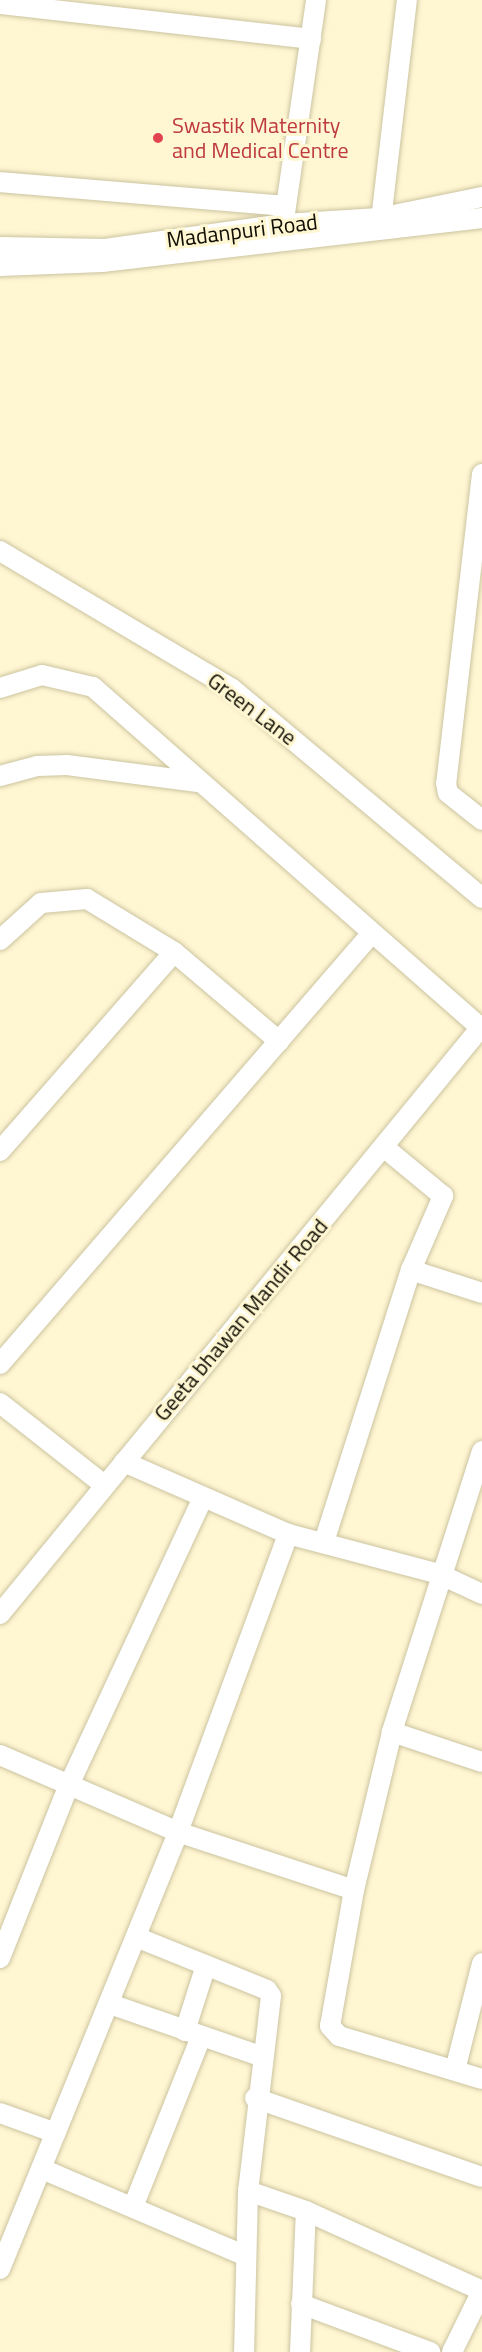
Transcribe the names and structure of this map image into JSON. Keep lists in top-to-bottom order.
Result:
{
  "streets": {
    "street": ["Madanpuri Road", "Green Lane", "Geeta bhawan Mandir Road"]
  },
  "places": ["Swastik Maternity and Medical Centre"]
}
